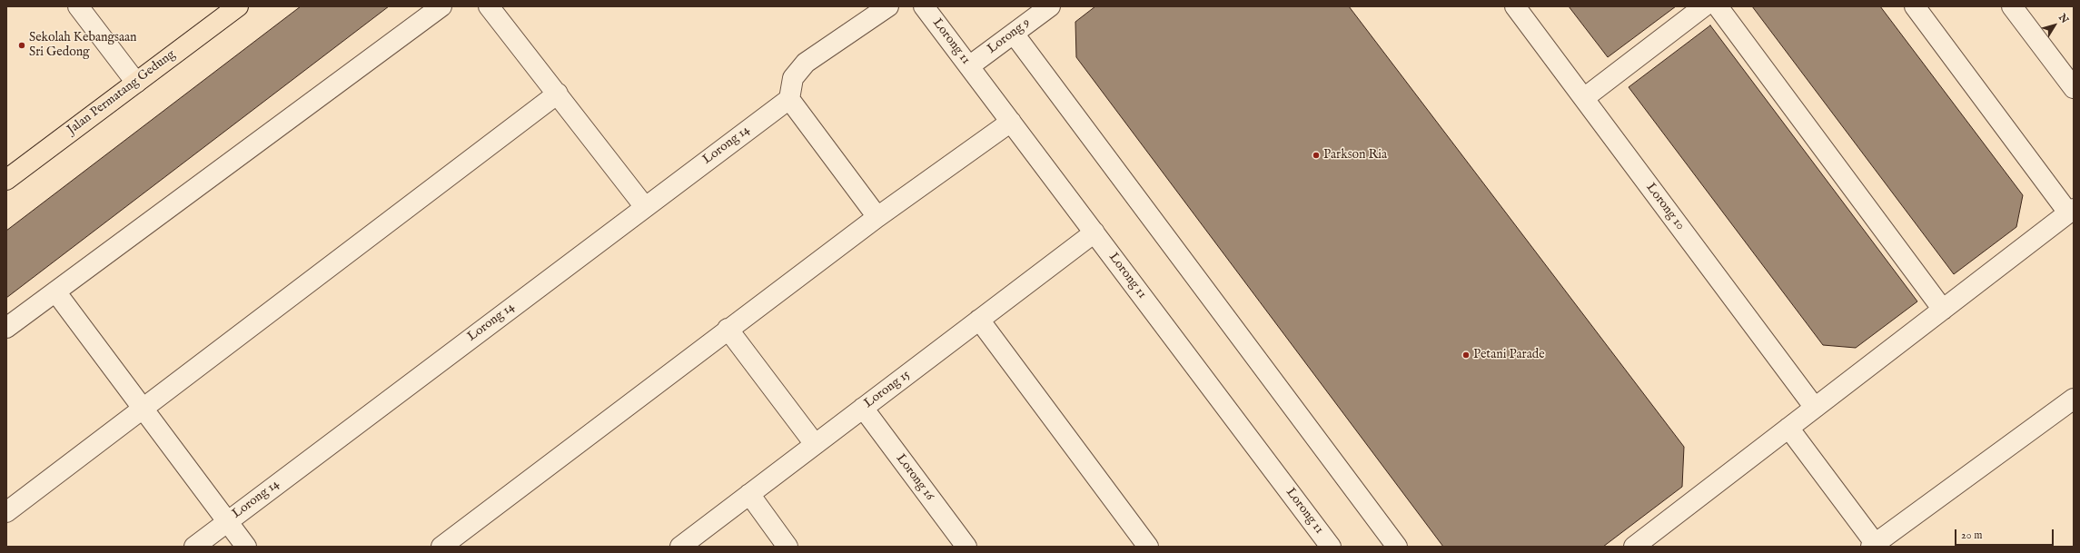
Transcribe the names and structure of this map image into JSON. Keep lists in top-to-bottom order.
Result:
{
  "streets": {
    "main road": ["Jalan Permatang Gedung"],
    "street": [
      "Lorong 9",
      "Lorong 11",
      "Lorong 14",
      "Lorong 10",
      "Lorong 15",
      "Lorong 16"
    ]
  },
  "crossings": [
    ["Lorong 9", "Lorong 11"],
    ["Lorong 11", "Lorong 15"],
    ["Lorong 15", "Lorong 16"]
  ],
  "places": ["Sekolah Kebangsaan Sri Gedong", "Parkson Ria", "Petani Parade"],
  "scale_bar": "20 m",
  "north": "top right"
}
